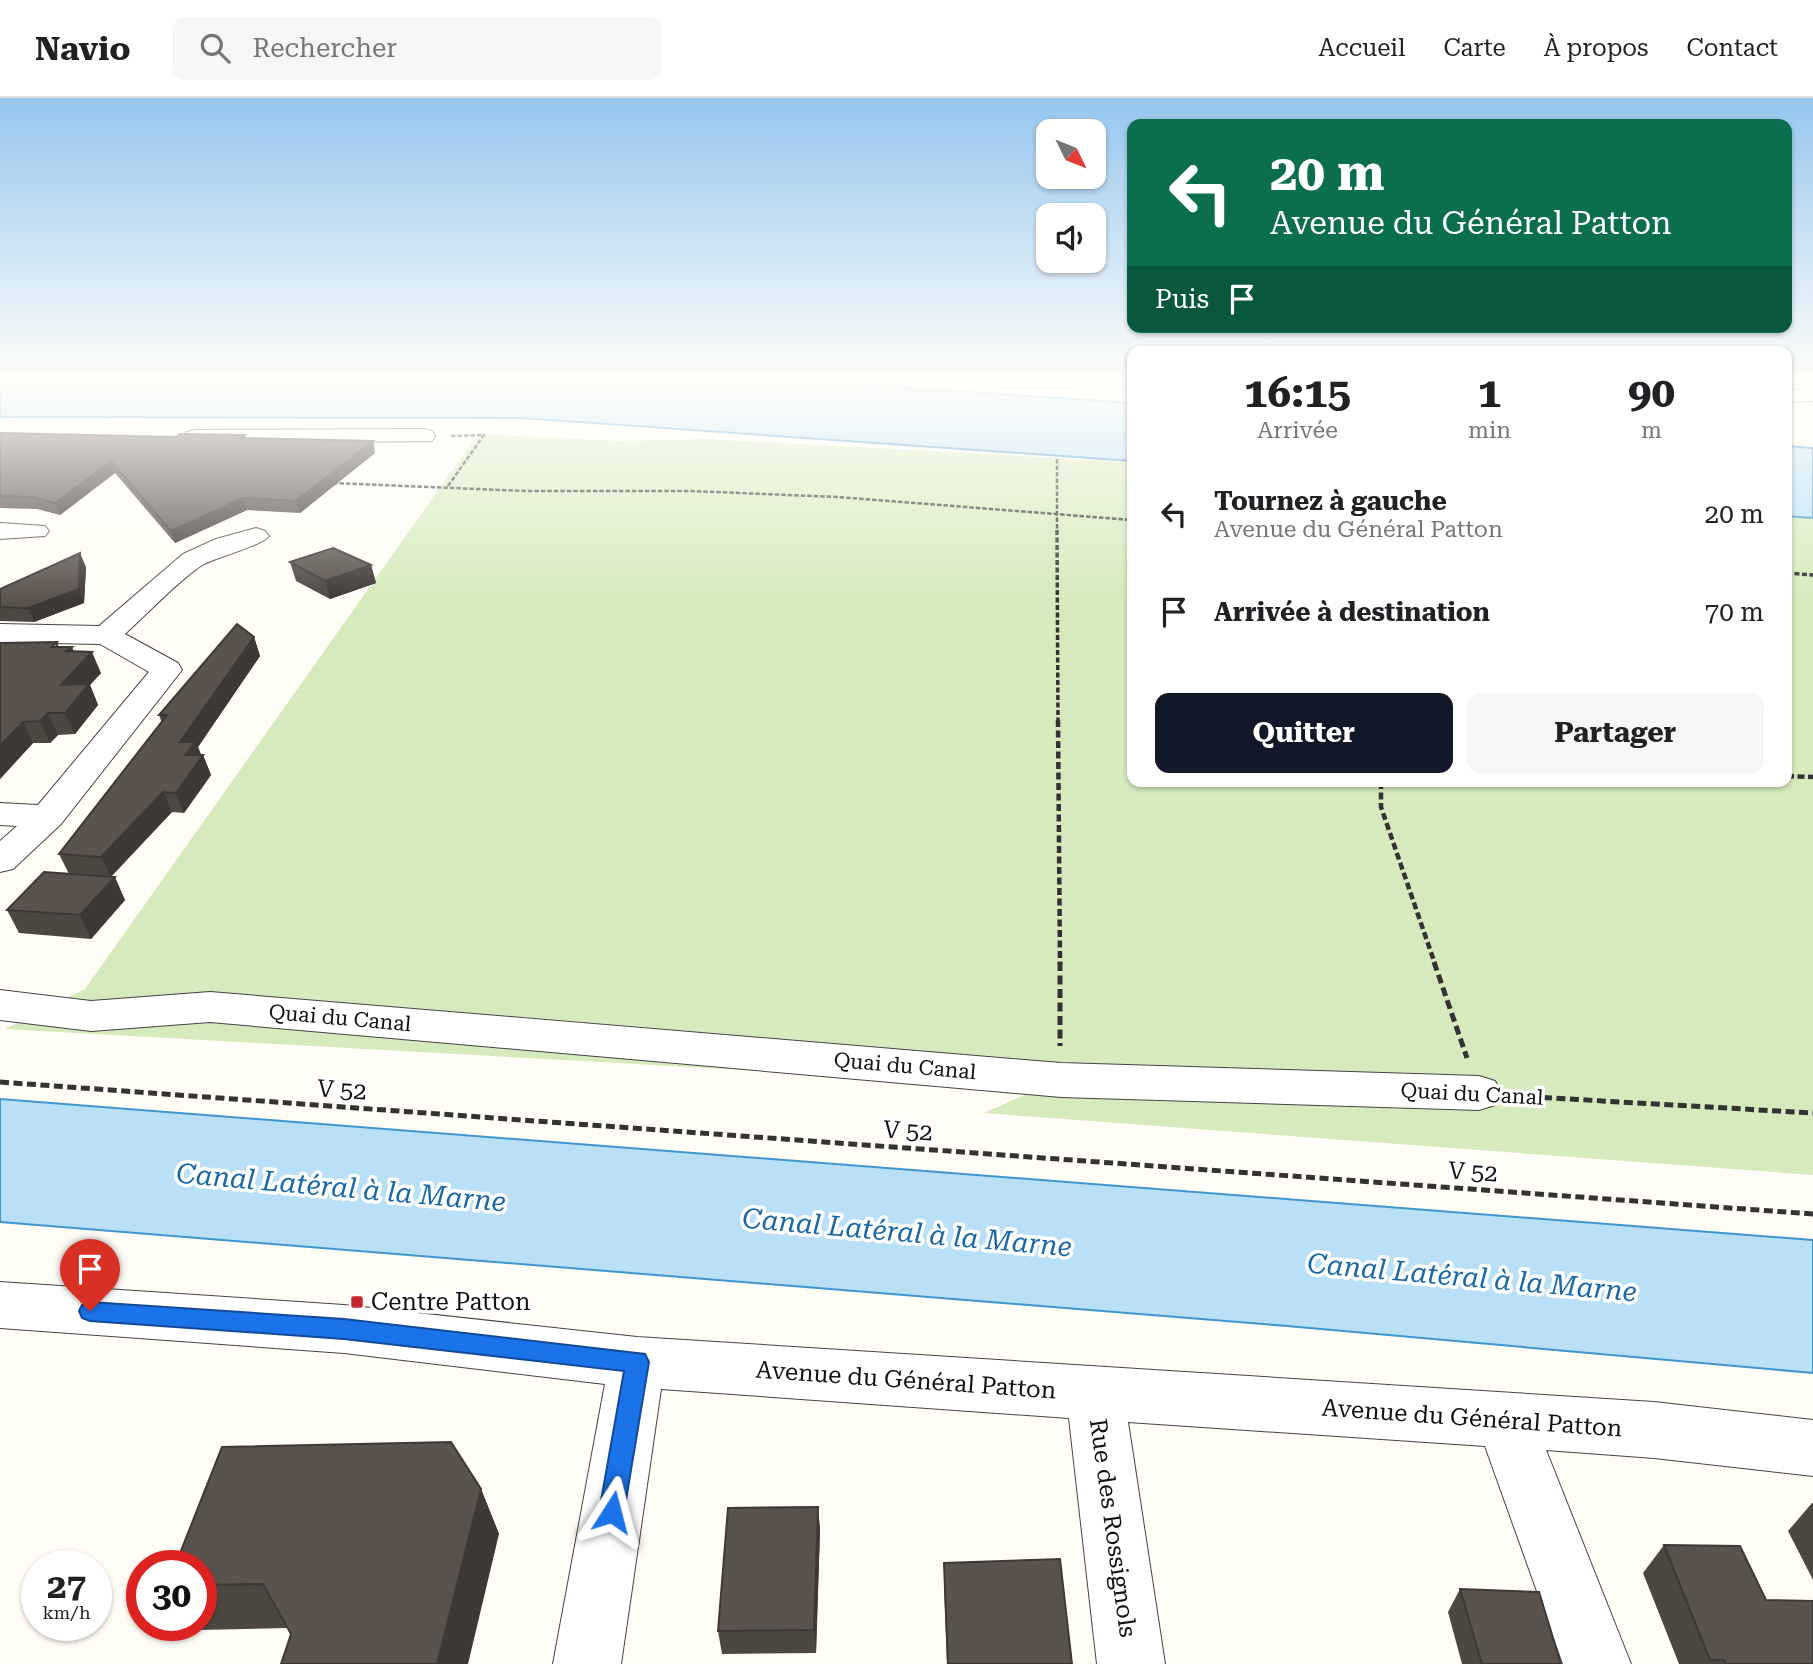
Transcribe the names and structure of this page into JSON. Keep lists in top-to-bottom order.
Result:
{
  "streets": {
    "street": ["Quai du Canal", "Avenue du Général Patton", "Rue des Rossignols"],
    "path": ["V 52"]
  },
  "crossings": [
    ["Avenue du Général Patton", "Rue des Rossignols"]
  ],
  "water": ["Canal Latéral à la Marne"],
  "places": {
    "transit": ["Centre Patton"]
  },
  "north": "bottom right",
  "page": {
    "header": "Navio",
    "search": "Rechercher",
    "nav": [
      "Accueil",
      "Carte",
      "À propos",
      "Contact"
    ],
    "turn": ["20 m", "Avenue du Général Patton"],
    "then": "Puis",
    "eta": [
      "16:15",
      "Arrivée",
      "1",
      "min",
      "90",
      "m"
    ],
    "list": [
      {
        "name": "Tournez à gauche",
        "note": "Avenue du Général Patton",
        "value": "20 m"
      },
      {
        "name": "Arrivée à destination",
        "value": "70 m"
      }
    ],
    "buttons": ["Quitter", "Partager"],
    "speed": "27 km/h",
    "limit": "30"
  }
}
